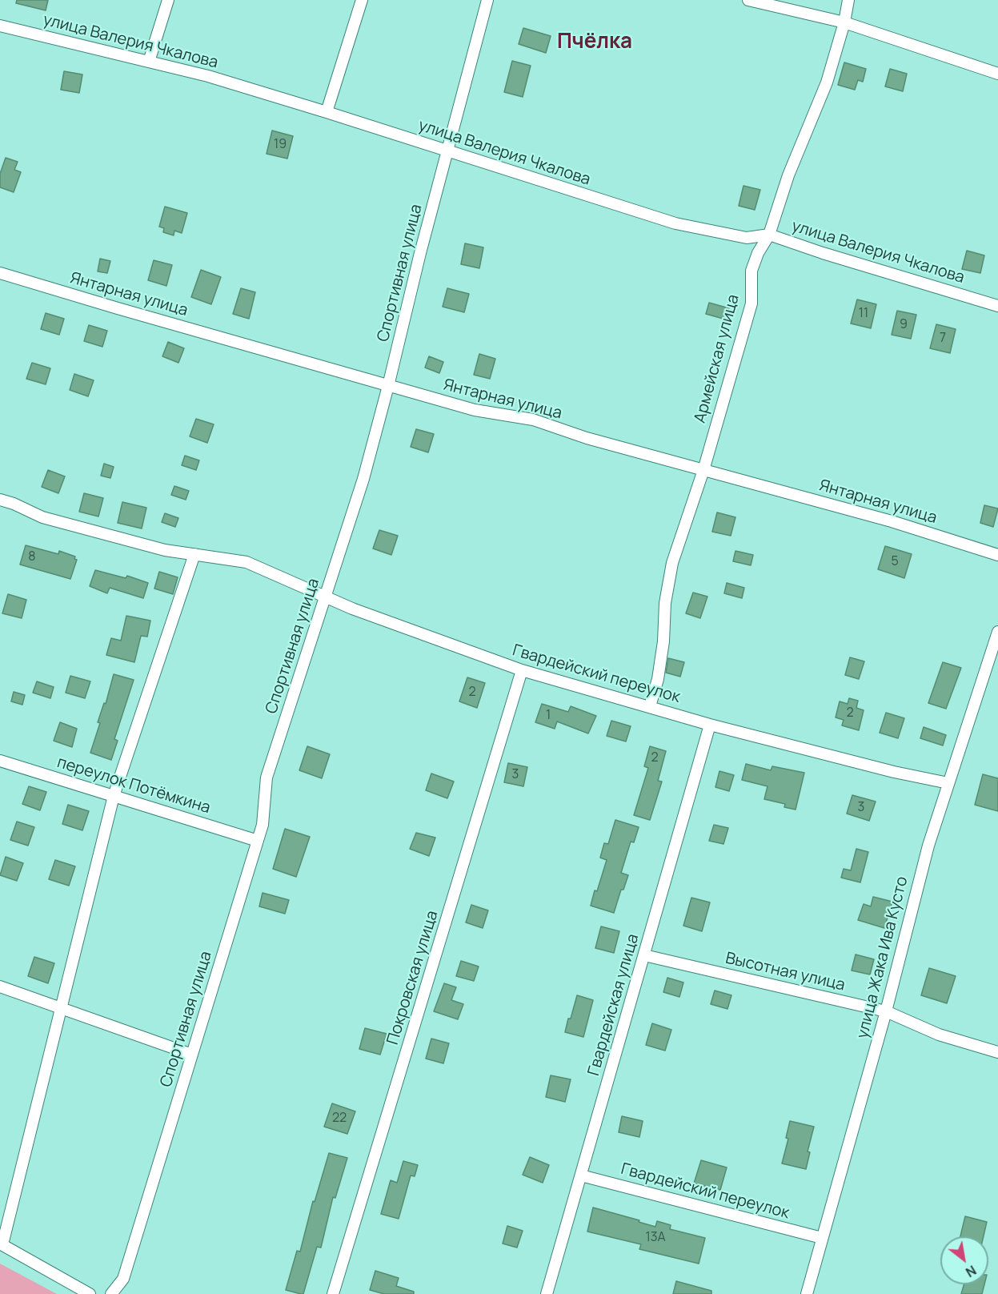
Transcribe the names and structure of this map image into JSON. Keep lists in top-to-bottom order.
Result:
{
  "streets": {
    "street": [
      "улица Валерия Чкалова",
      "Спортивная улица",
      "Янтарная улица",
      "Армейская улица",
      "Гвардейский переулок",
      "переулок Потёмкина",
      "улица Жака Ива Кусто",
      "Высотная улица",
      "Покровская улица",
      "Гвардейская улица"
    ]
  },
  "crossings": [
    ["улица Валерия Чкалова", "Спортивная улица"],
    ["улица Валерия Чкалова", "Армейская улица"],
    ["Спортивная улица", "Янтарная улица"],
    ["Спортивная улица", "Гвардейский переулок"],
    ["Спортивная улица", "переулок Потёмкина"],
    ["Янтарная улица", "Армейская улица"],
    ["Армейская улица", "Гвардейский переулок"],
    ["Гвардейский переулок", "улица Жака Ива Кусто"],
    ["Гвардейский переулок", "Покровская улица"],
    ["Гвардейский переулок", "Гвардейская улица"],
    ["улица Жака Ива Кусто", "Высотная улица"],
    ["Высотная улица", "Гвардейская улица"]
  ],
  "districts": ["Пчёлка"],
  "house_numbers": [
    "19",
    "11",
    "9",
    "7",
    "8",
    "5",
    "2",
    "2",
    "1",
    "2",
    "3",
    "3",
    "22",
    "13А"
  ],
  "north": "bottom right"
}
